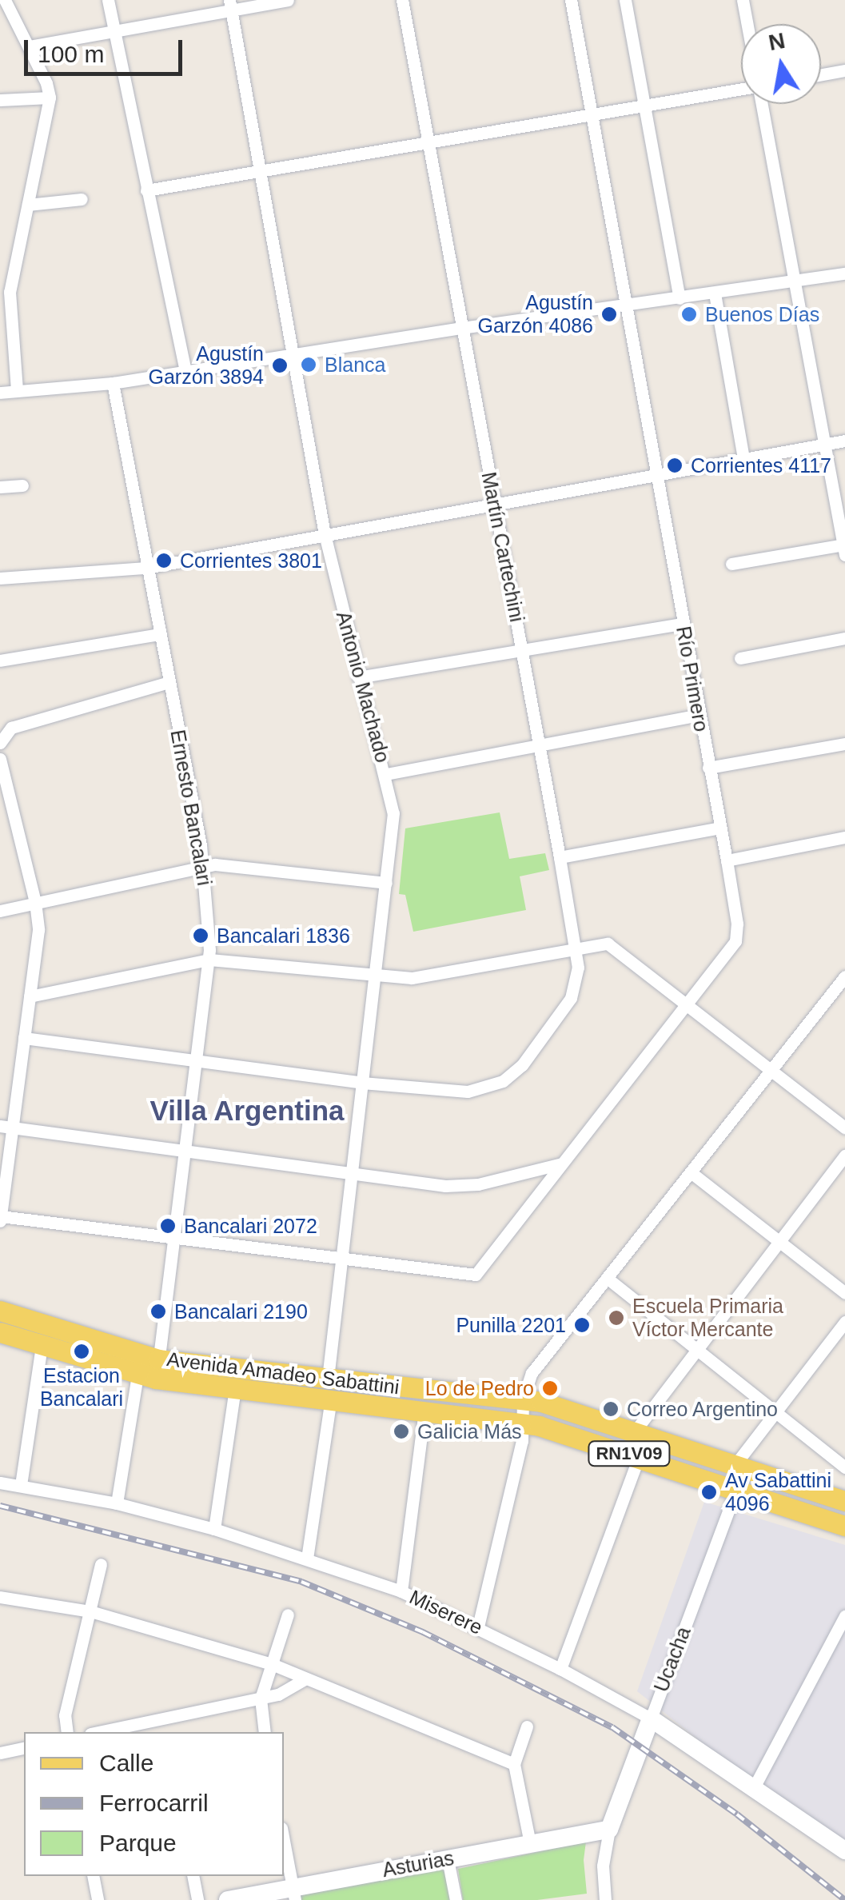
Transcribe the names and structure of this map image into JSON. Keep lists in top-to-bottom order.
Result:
{
  "streets": {
    "main road": ["Avenida Amadeo Sabattini", "RN1V09"],
    "street": [
      "Martín Cartechini",
      "Río Primero",
      "Antonio Machado",
      "Ernesto Bancalari",
      "Miserere",
      "Ucacha",
      "Asturias"
    ]
  },
  "crossings": [
    ["Martín Cartechini", "Antonio Machado"],
    ["Río Primero", "Antonio Machado"],
    ["Antonio Machado", "Avenida Amadeo Sabattini"],
    ["Antonio Machado", "Miserere"],
    ["Ernesto Bancalari", "Avenida Amadeo Sabattini"],
    ["Ernesto Bancalari", "Miserere"],
    ["Avenida Amadeo Sabattini", "Ucacha"],
    ["Miserere", "Ucacha"],
    ["Ucacha", "Asturias"]
  ],
  "districts": ["Villa Argentina"],
  "places": [
    "Agustín Garzón 4086",
    "Buenos Días",
    "Blanca",
    "Agustín Garzón 3894",
    "Corrientes 4117",
    "Corrientes 3801",
    "Bancalari 1836",
    "Bancalari 2072",
    "Bancalari 2190",
    "Escuela Primaria Víctor Mercante",
    "Punilla 2201",
    "Estacion Bancalari",
    "Lo de Pedro",
    "Correo Argentino",
    "Galicia Más",
    "Av Sabattini 4096"
  ],
  "legend": ["Calle", "Ferrocarril", "Parque"],
  "scale_bar": "100 m",
  "north": "top"
}
